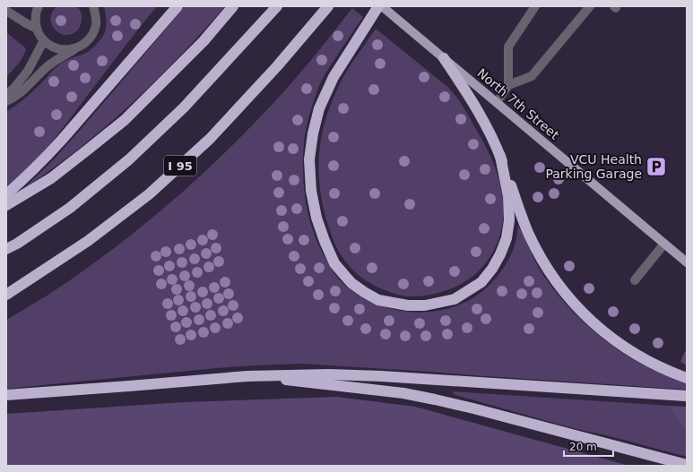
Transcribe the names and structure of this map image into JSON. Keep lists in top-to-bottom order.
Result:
{
  "streets": {
    "highway": ["I 95"],
    "main road": ["North 7th Street"]
  },
  "places": {
    "parking": ["VCU Health Parking Garage"]
  },
  "scale_bar": "20 m"
}
